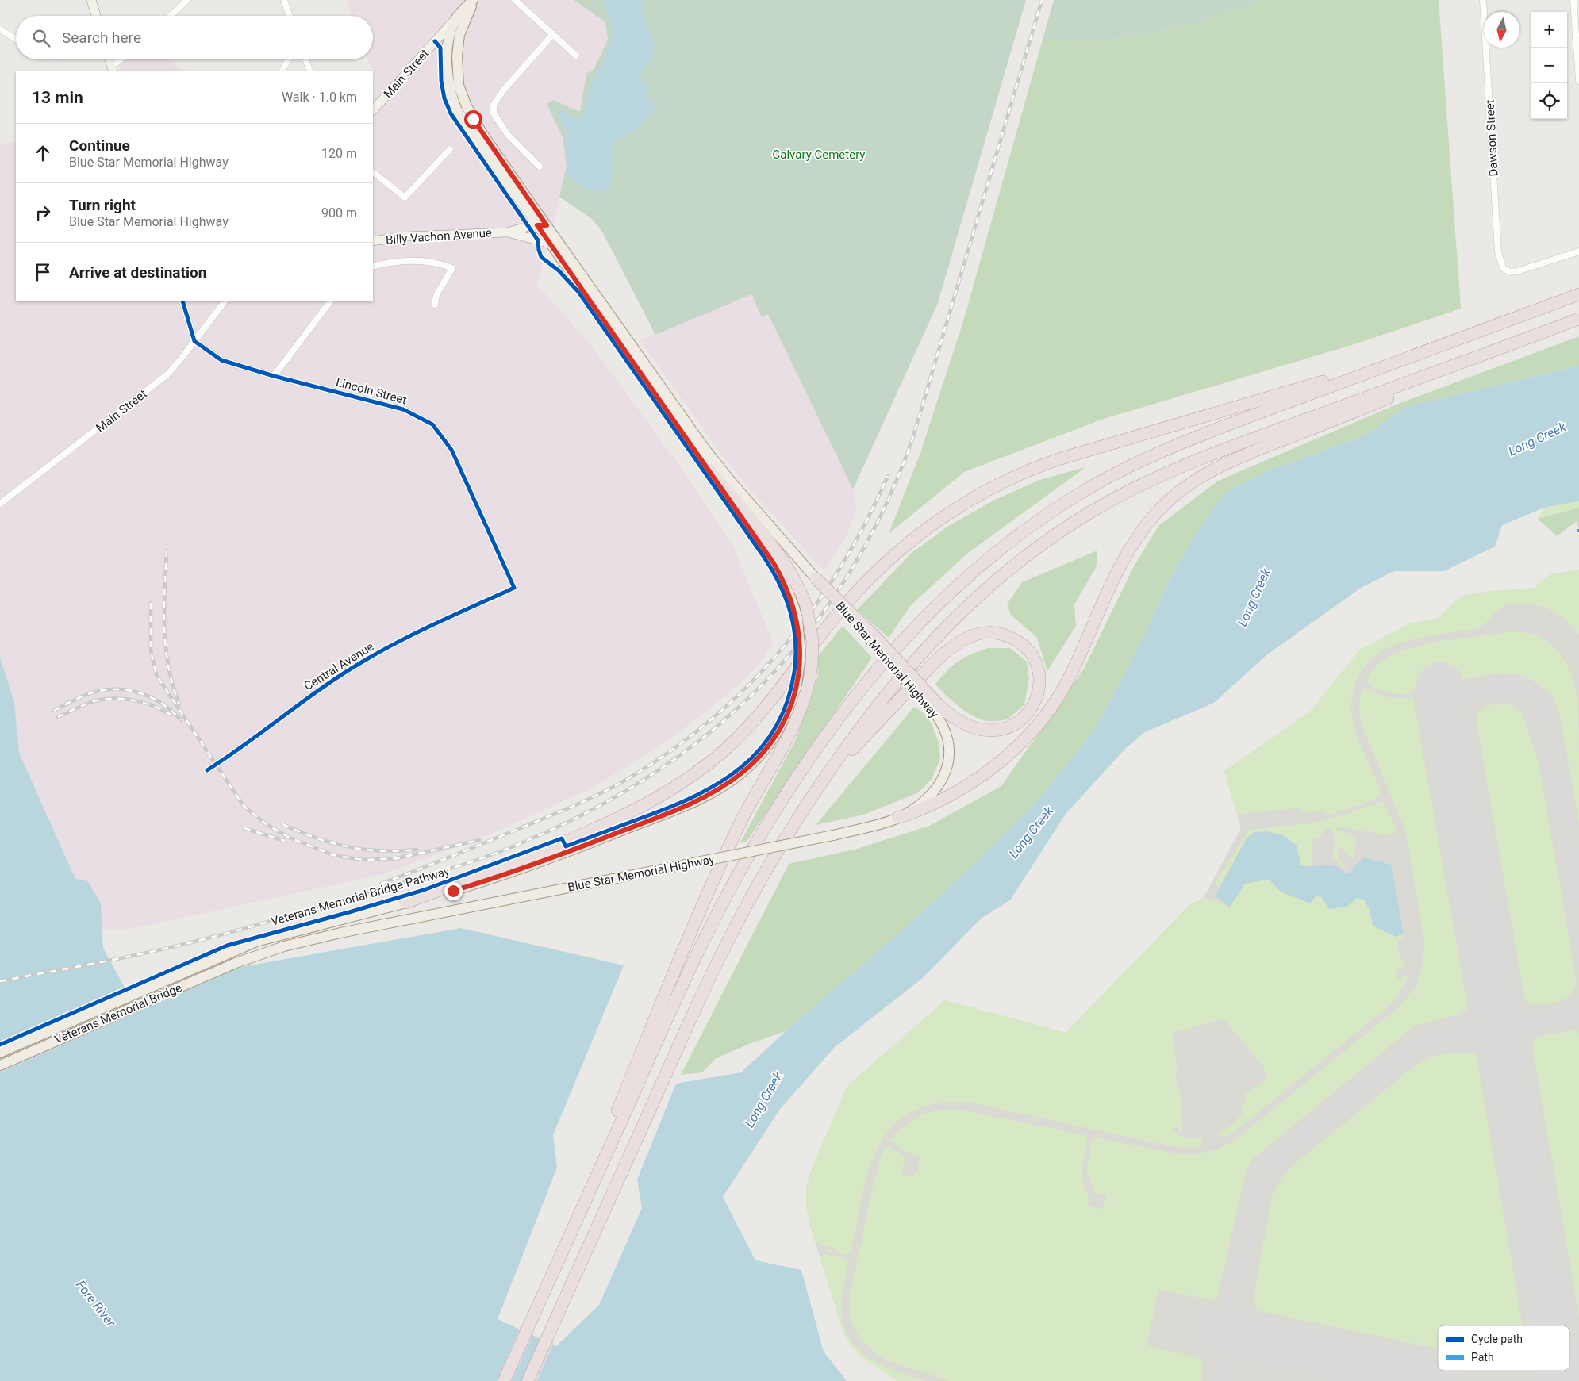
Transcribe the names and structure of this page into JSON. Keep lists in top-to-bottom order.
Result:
{
  "streets": {
    "main road": [
      "Main Street",
      "Billy Vachon Avenue",
      "Blue Star Memorial Highway",
      "Veterans Memorial Bridge"
    ],
    "street": ["Dawson Street", "Lincoln Street", "Central Avenue"],
    "cycle path": ["Veterans Memorial Bridge Pathway"]
  },
  "crossings": [
    ["Main Street", "Lincoln Street"],
    ["Lincoln Street", "Central Avenue"],
    ["Blue Star Memorial Highway", "Veterans Memorial Bridge"]
  ],
  "water": ["Long Creek", "Fore River"],
  "parks": ["Calvary Cemetery"],
  "legend": ["Cycle path", "Path"],
  "north": "bottom",
  "page": {
    "map_buttons": ["+", "−"],
    "search": "Search here",
    "heading": ["13 min", "Walk · 1.0 km"],
    "list": [
      ["Continue", "Blue Star Memorial Highway", "120 m"],
      ["Turn right", "Blue Star Memorial Highway", "900 m"],
      "Arrive at destination"
    ]
  }
}
